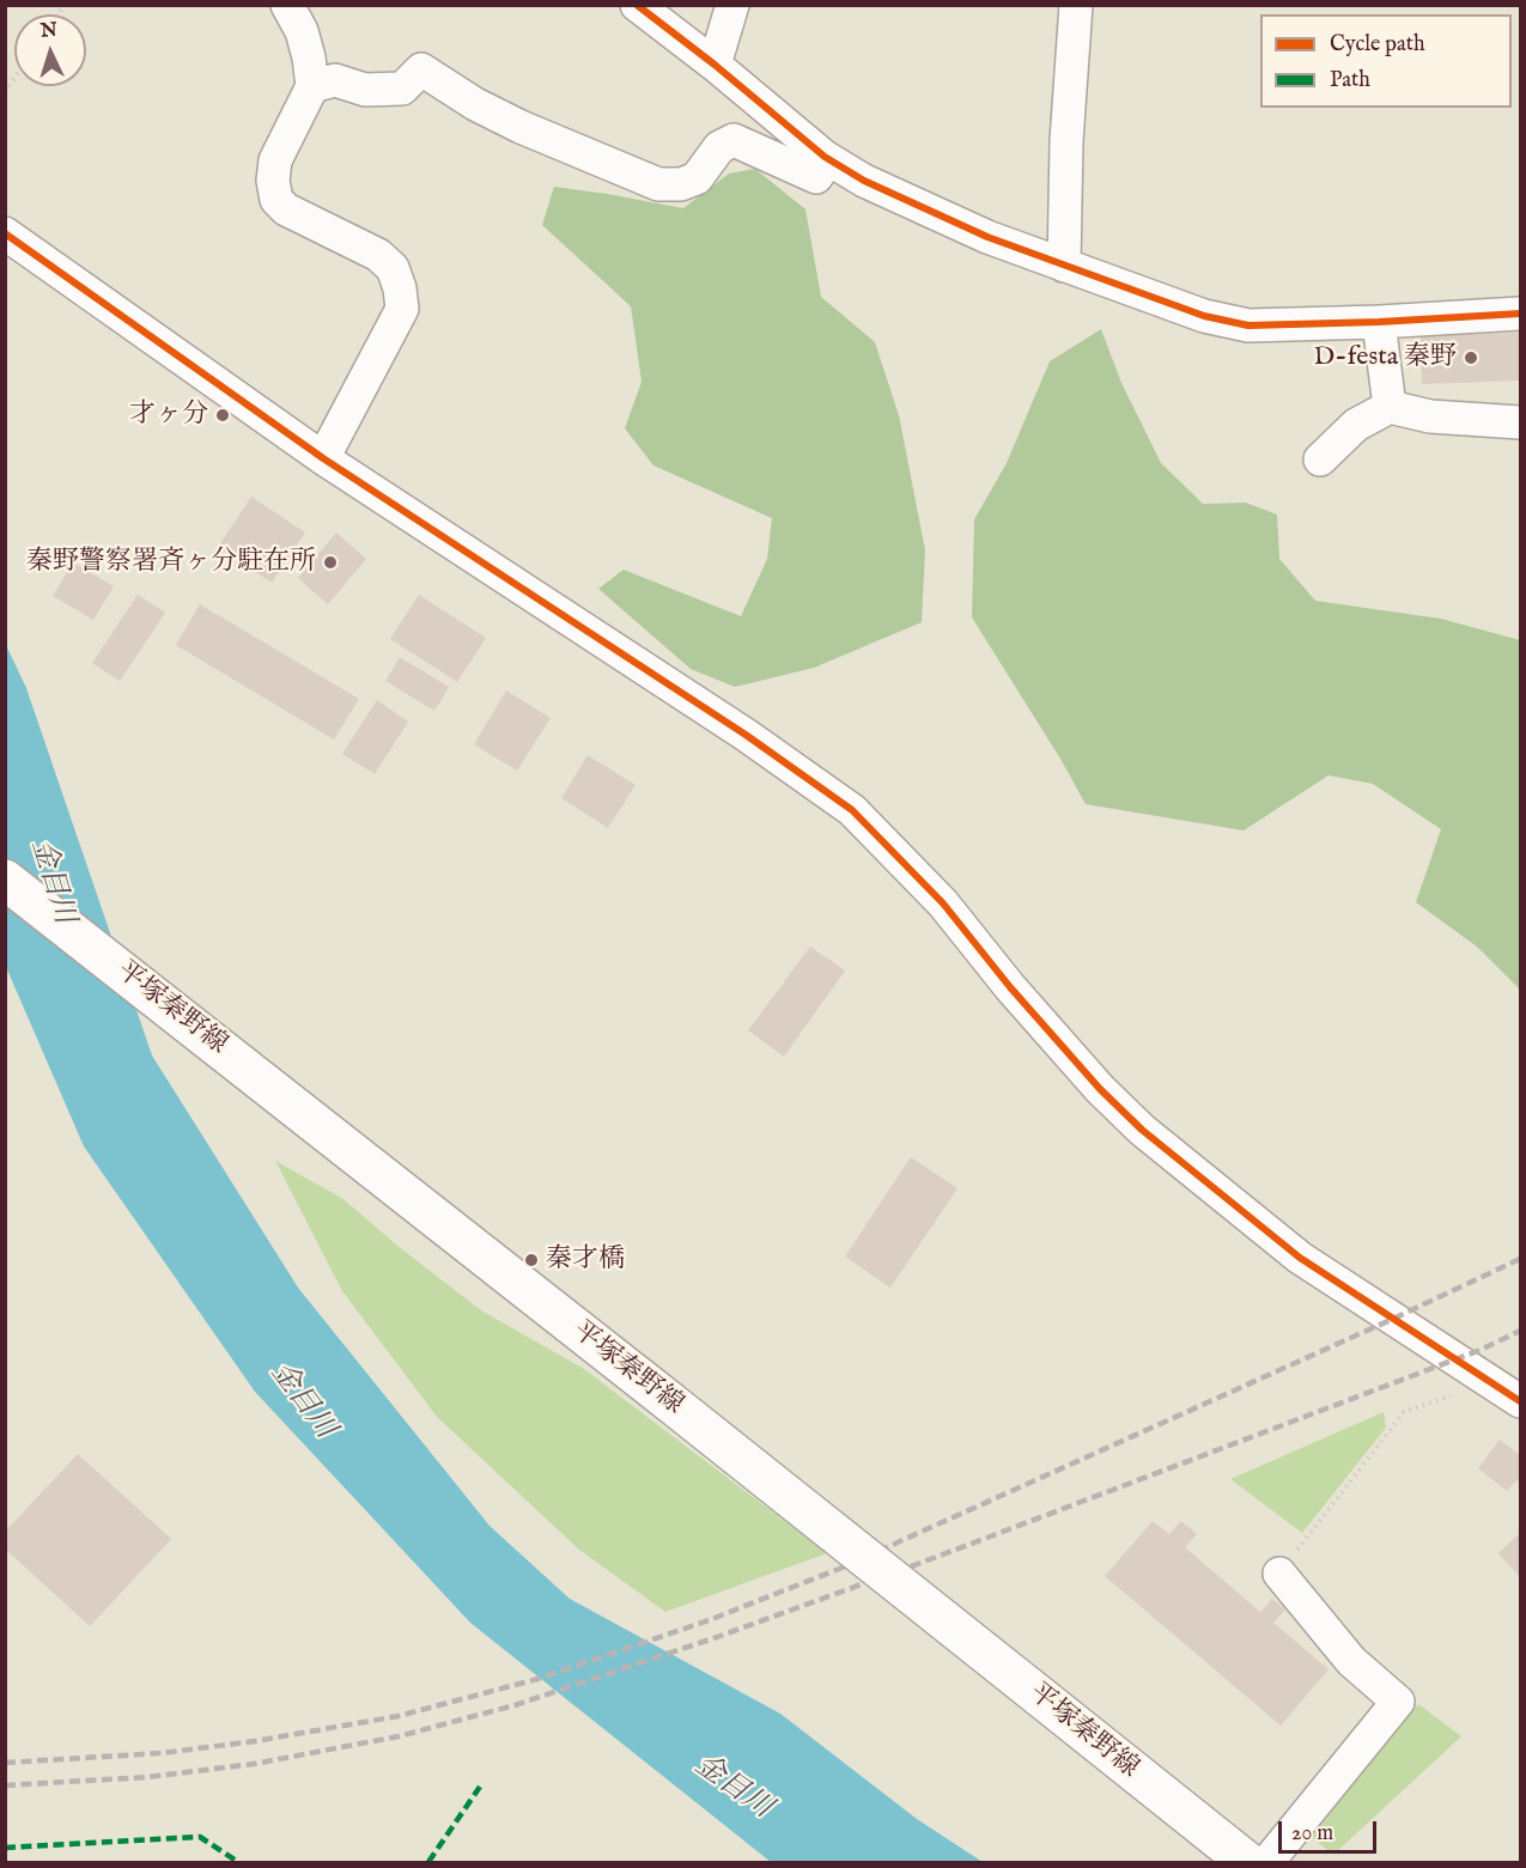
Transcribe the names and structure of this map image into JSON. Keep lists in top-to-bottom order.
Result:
{
  "streets": {
    "main road": ["平塚秦野線"]
  },
  "water": ["金目川"],
  "places": [
    "D-festa 秦野",
    "才ヶ分",
    "秦野警察署斉ヶ分駐在所",
    "秦才橋"
  ],
  "legend": ["Cycle path", "Path"],
  "scale_bar": "20 m",
  "north": "top"
}
